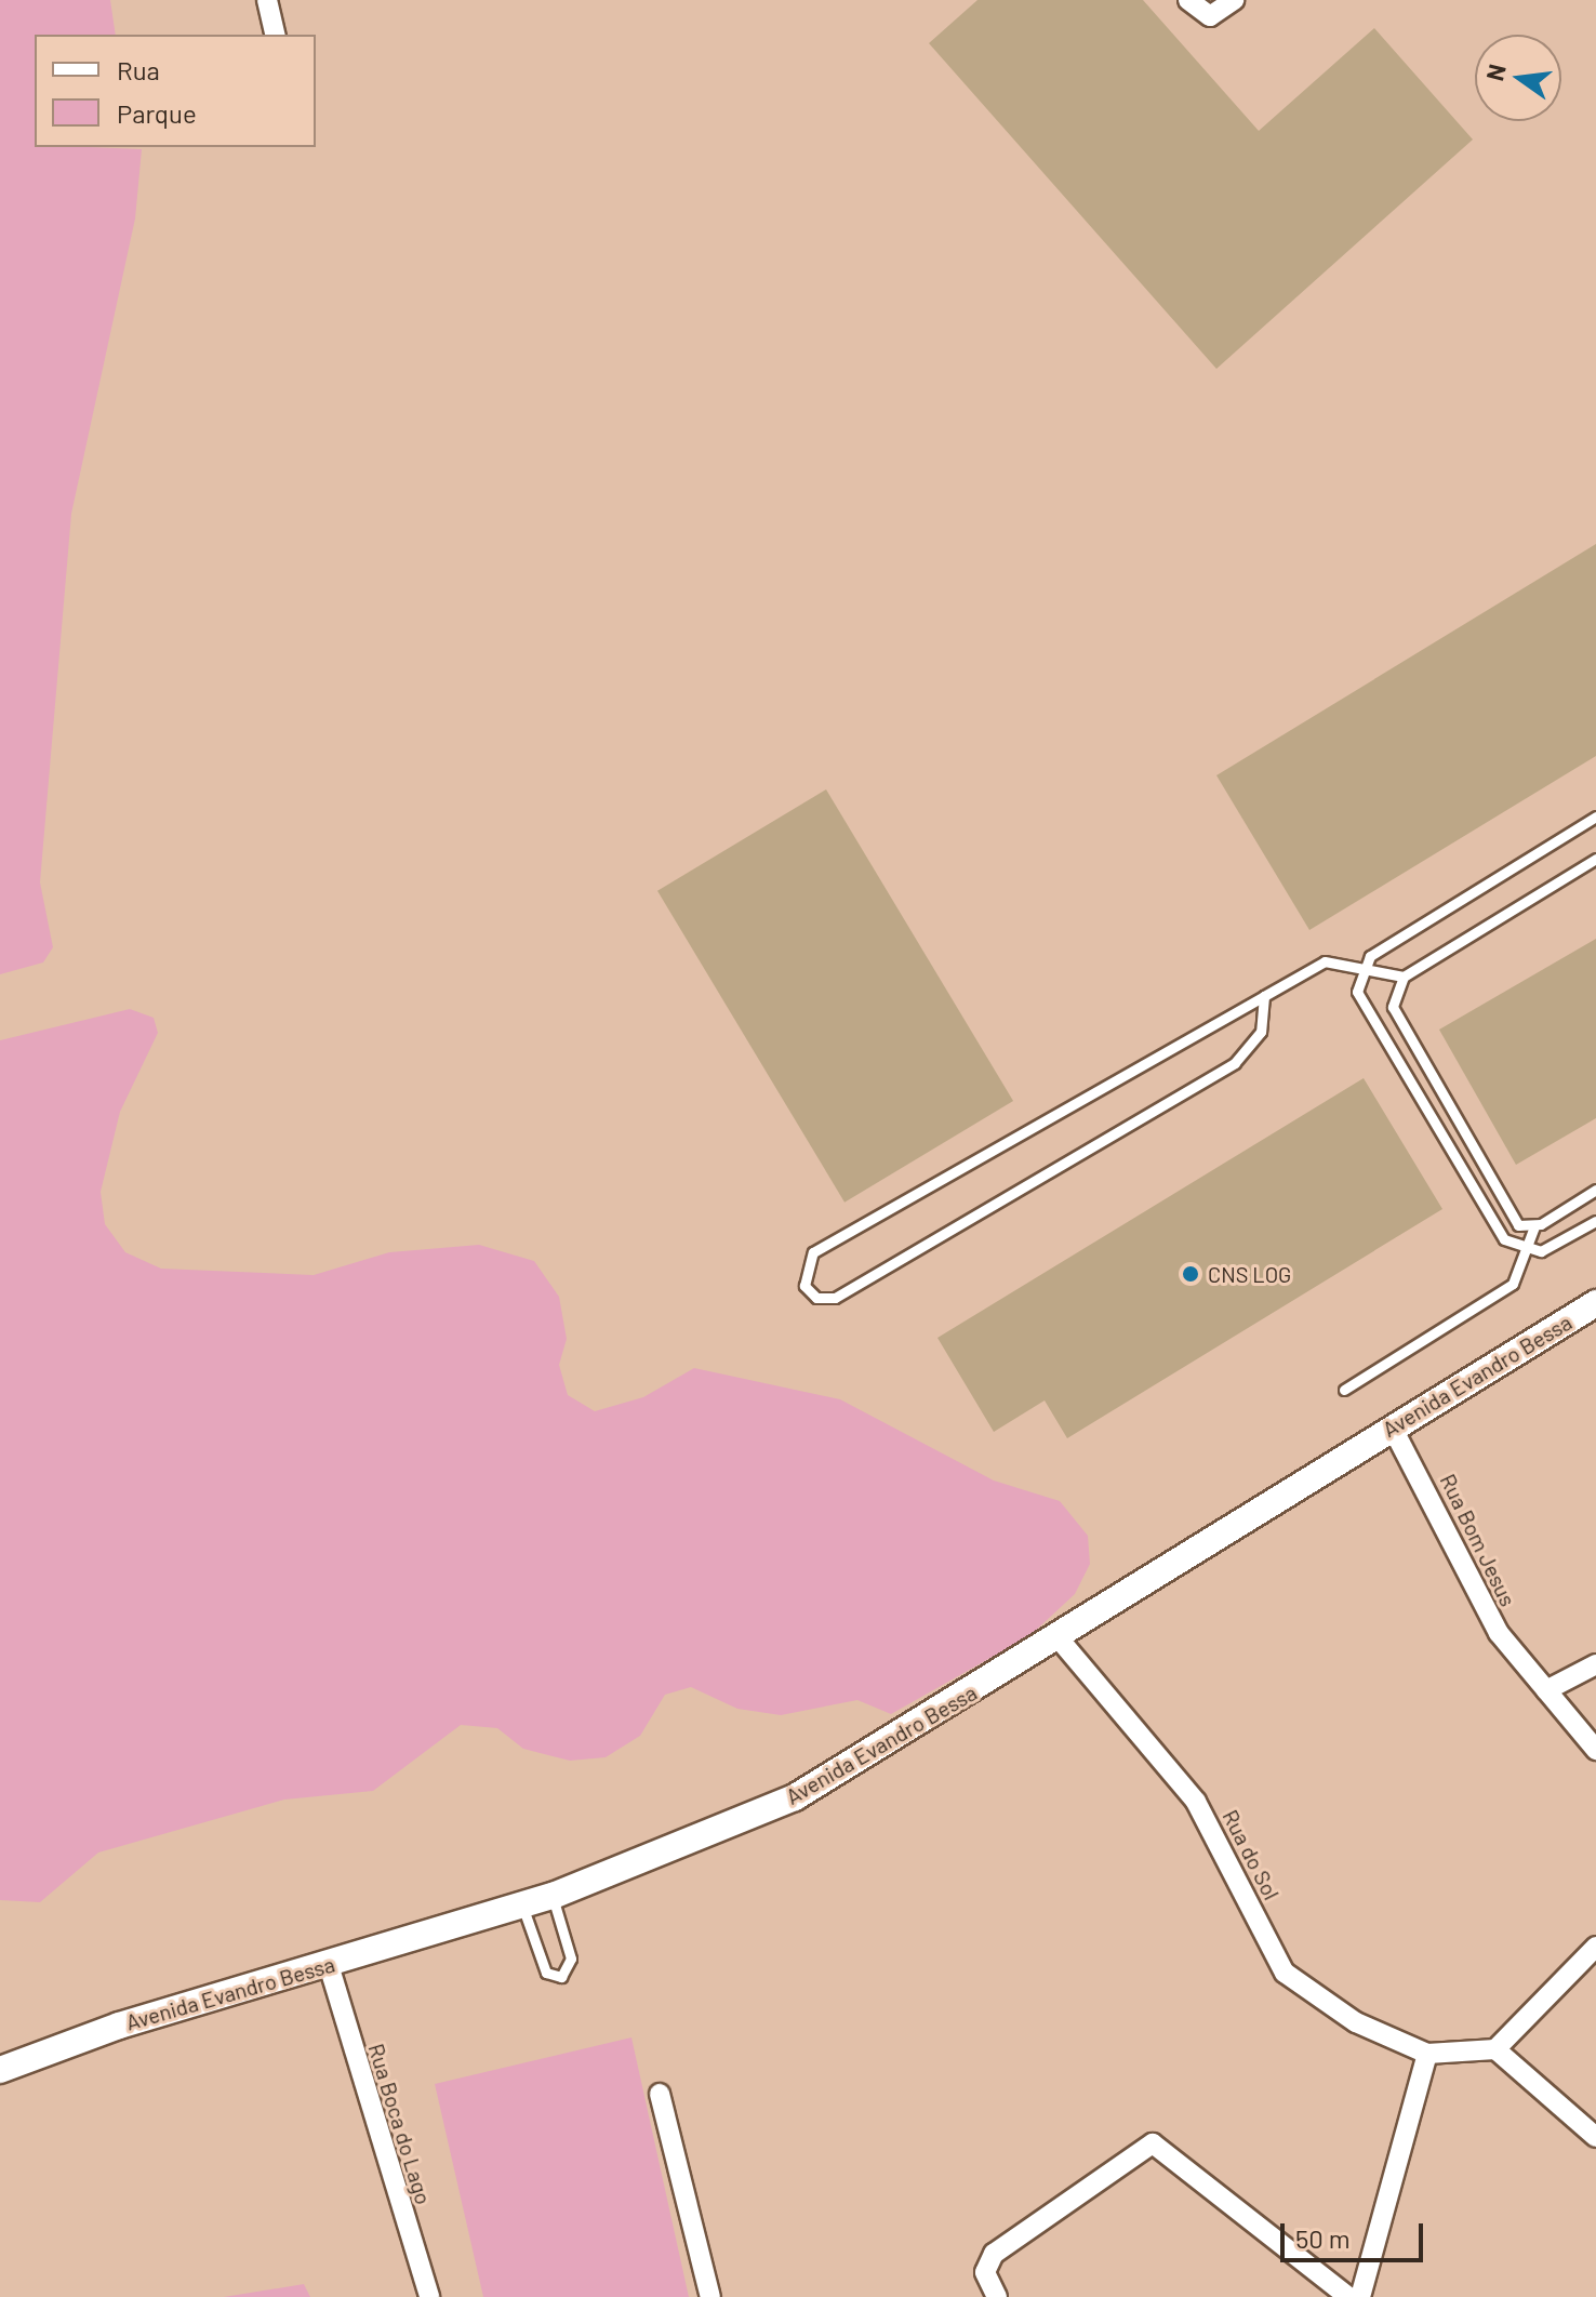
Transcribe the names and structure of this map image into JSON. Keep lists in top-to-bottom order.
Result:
{
  "streets": {
    "main road": ["Avenida Evandro Bessa"],
    "street": ["Rua Bom Jesus", "Rua do Sol", "Rua Boca do Lago"]
  },
  "crossings": [
    ["Avenida Evandro Bessa", "Rua Bom Jesus"],
    ["Avenida Evandro Bessa", "Rua do Sol"],
    ["Avenida Evandro Bessa", "Rua Boca do Lago"]
  ],
  "places": ["CNS LOG"],
  "legend": ["Rua", "Parque"],
  "scale_bar": "50 m",
  "north": "left"
}
